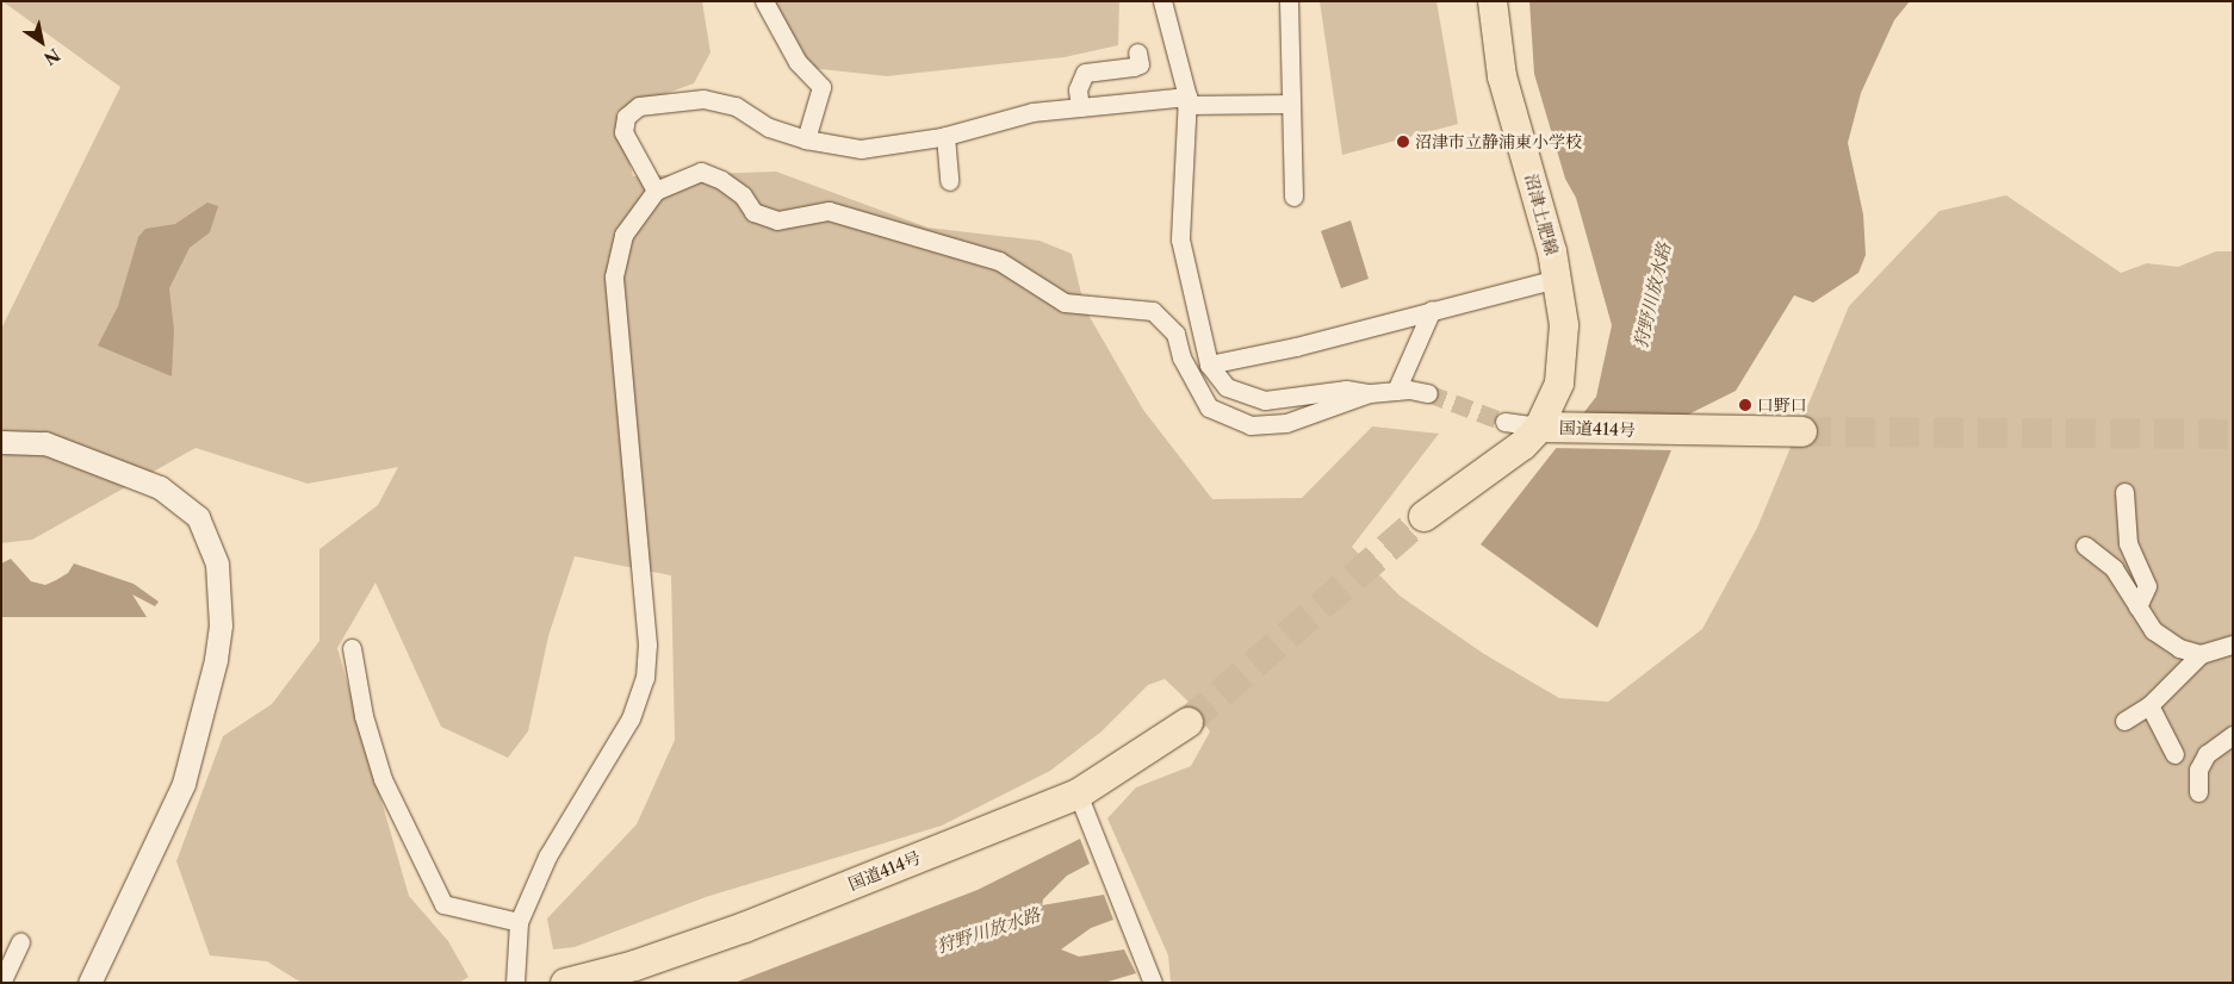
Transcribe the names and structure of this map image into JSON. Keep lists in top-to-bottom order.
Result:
{
  "streets": {
    "highway": ["国道414号"],
    "main road": ["沼津土肥線"]
  },
  "crossings": [
    ["沼津土肥線", "国道414号"]
  ],
  "water": ["狩野川放水路"],
  "places": ["沼津市立静浦東小学校", "口野口"],
  "north": "bottom right"
}
